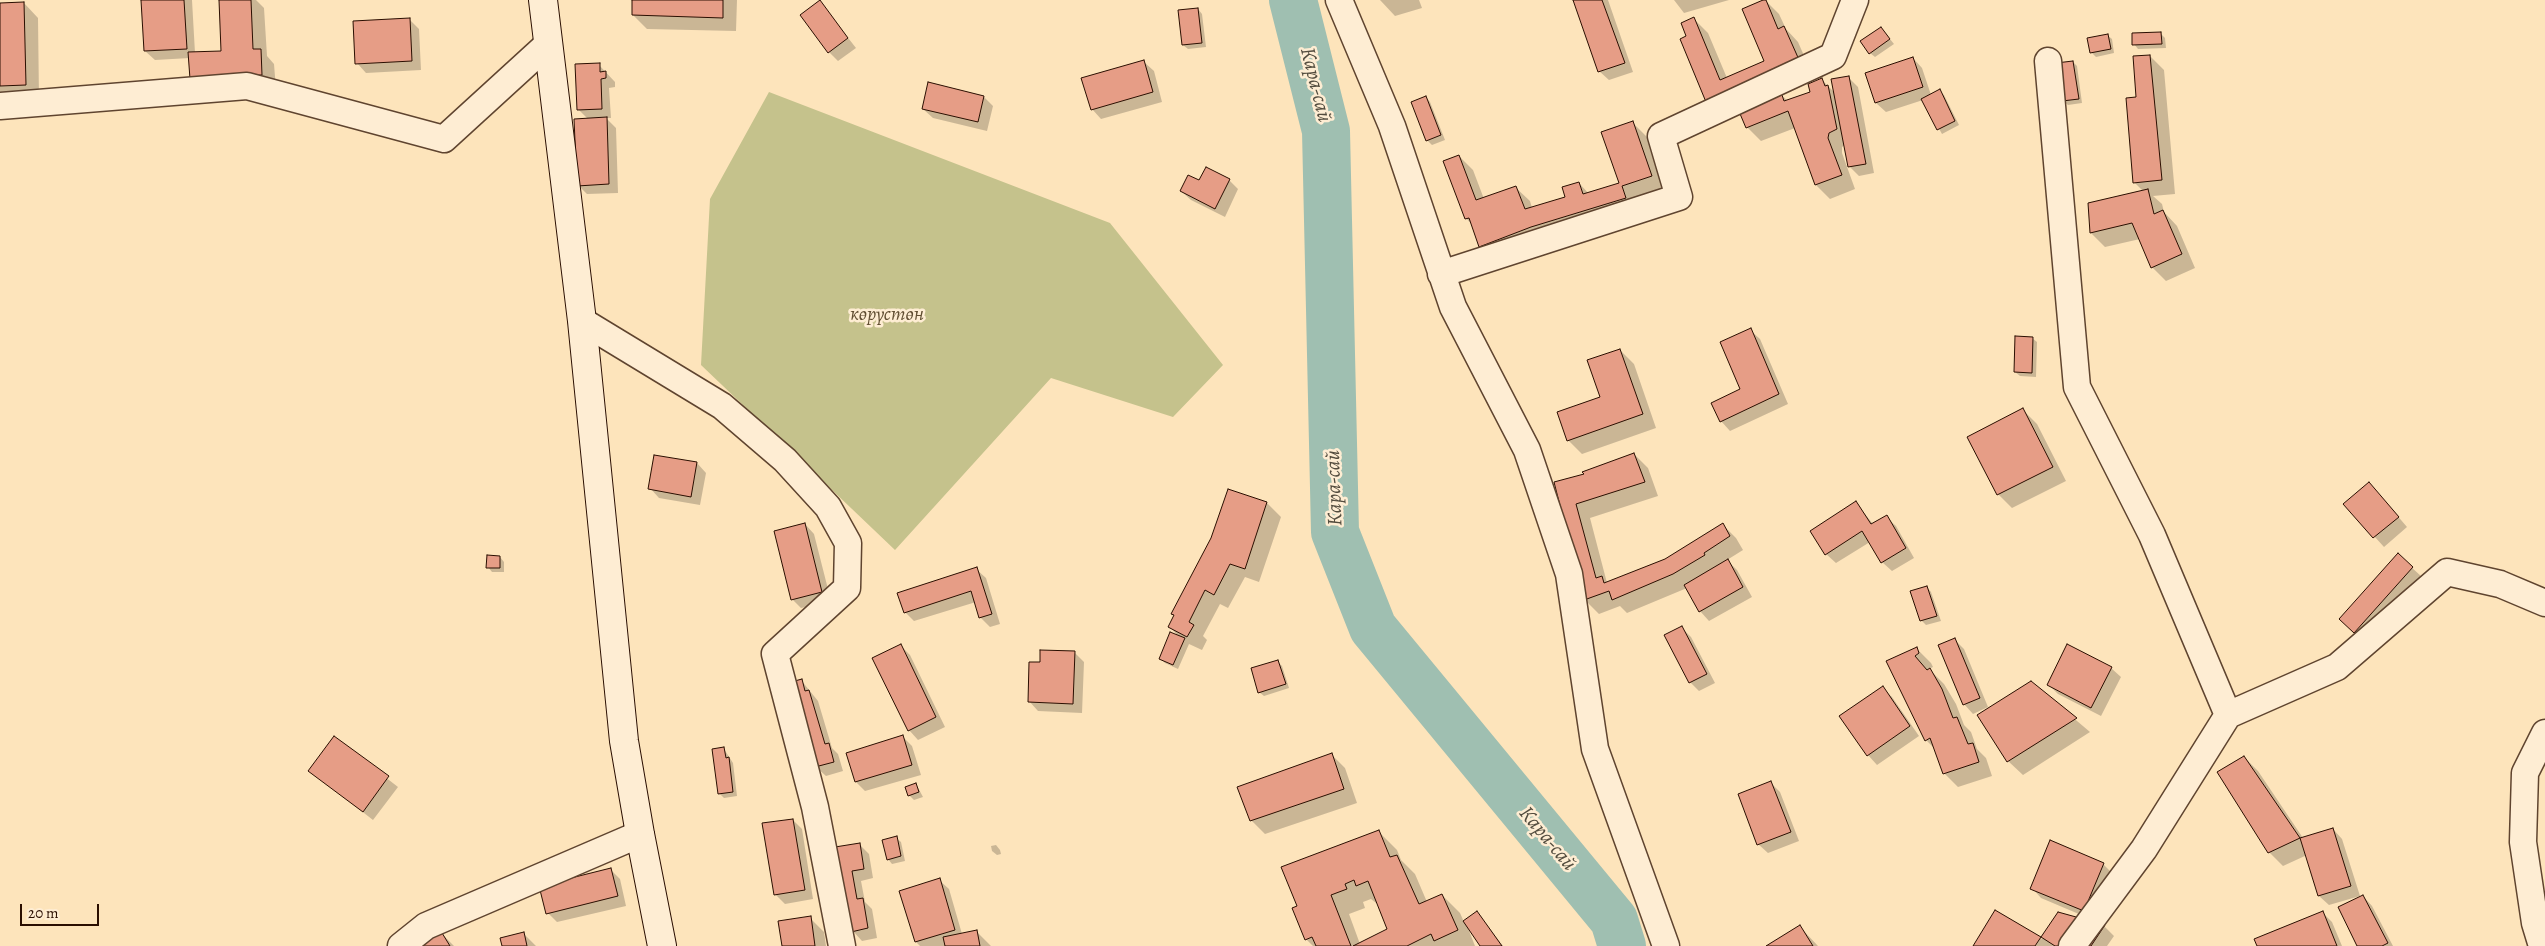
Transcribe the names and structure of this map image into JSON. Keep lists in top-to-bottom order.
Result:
{
  "water": ["Кара-сай"],
  "parks": ["көрүстөн"],
  "scale_bar": "20 m"
}
